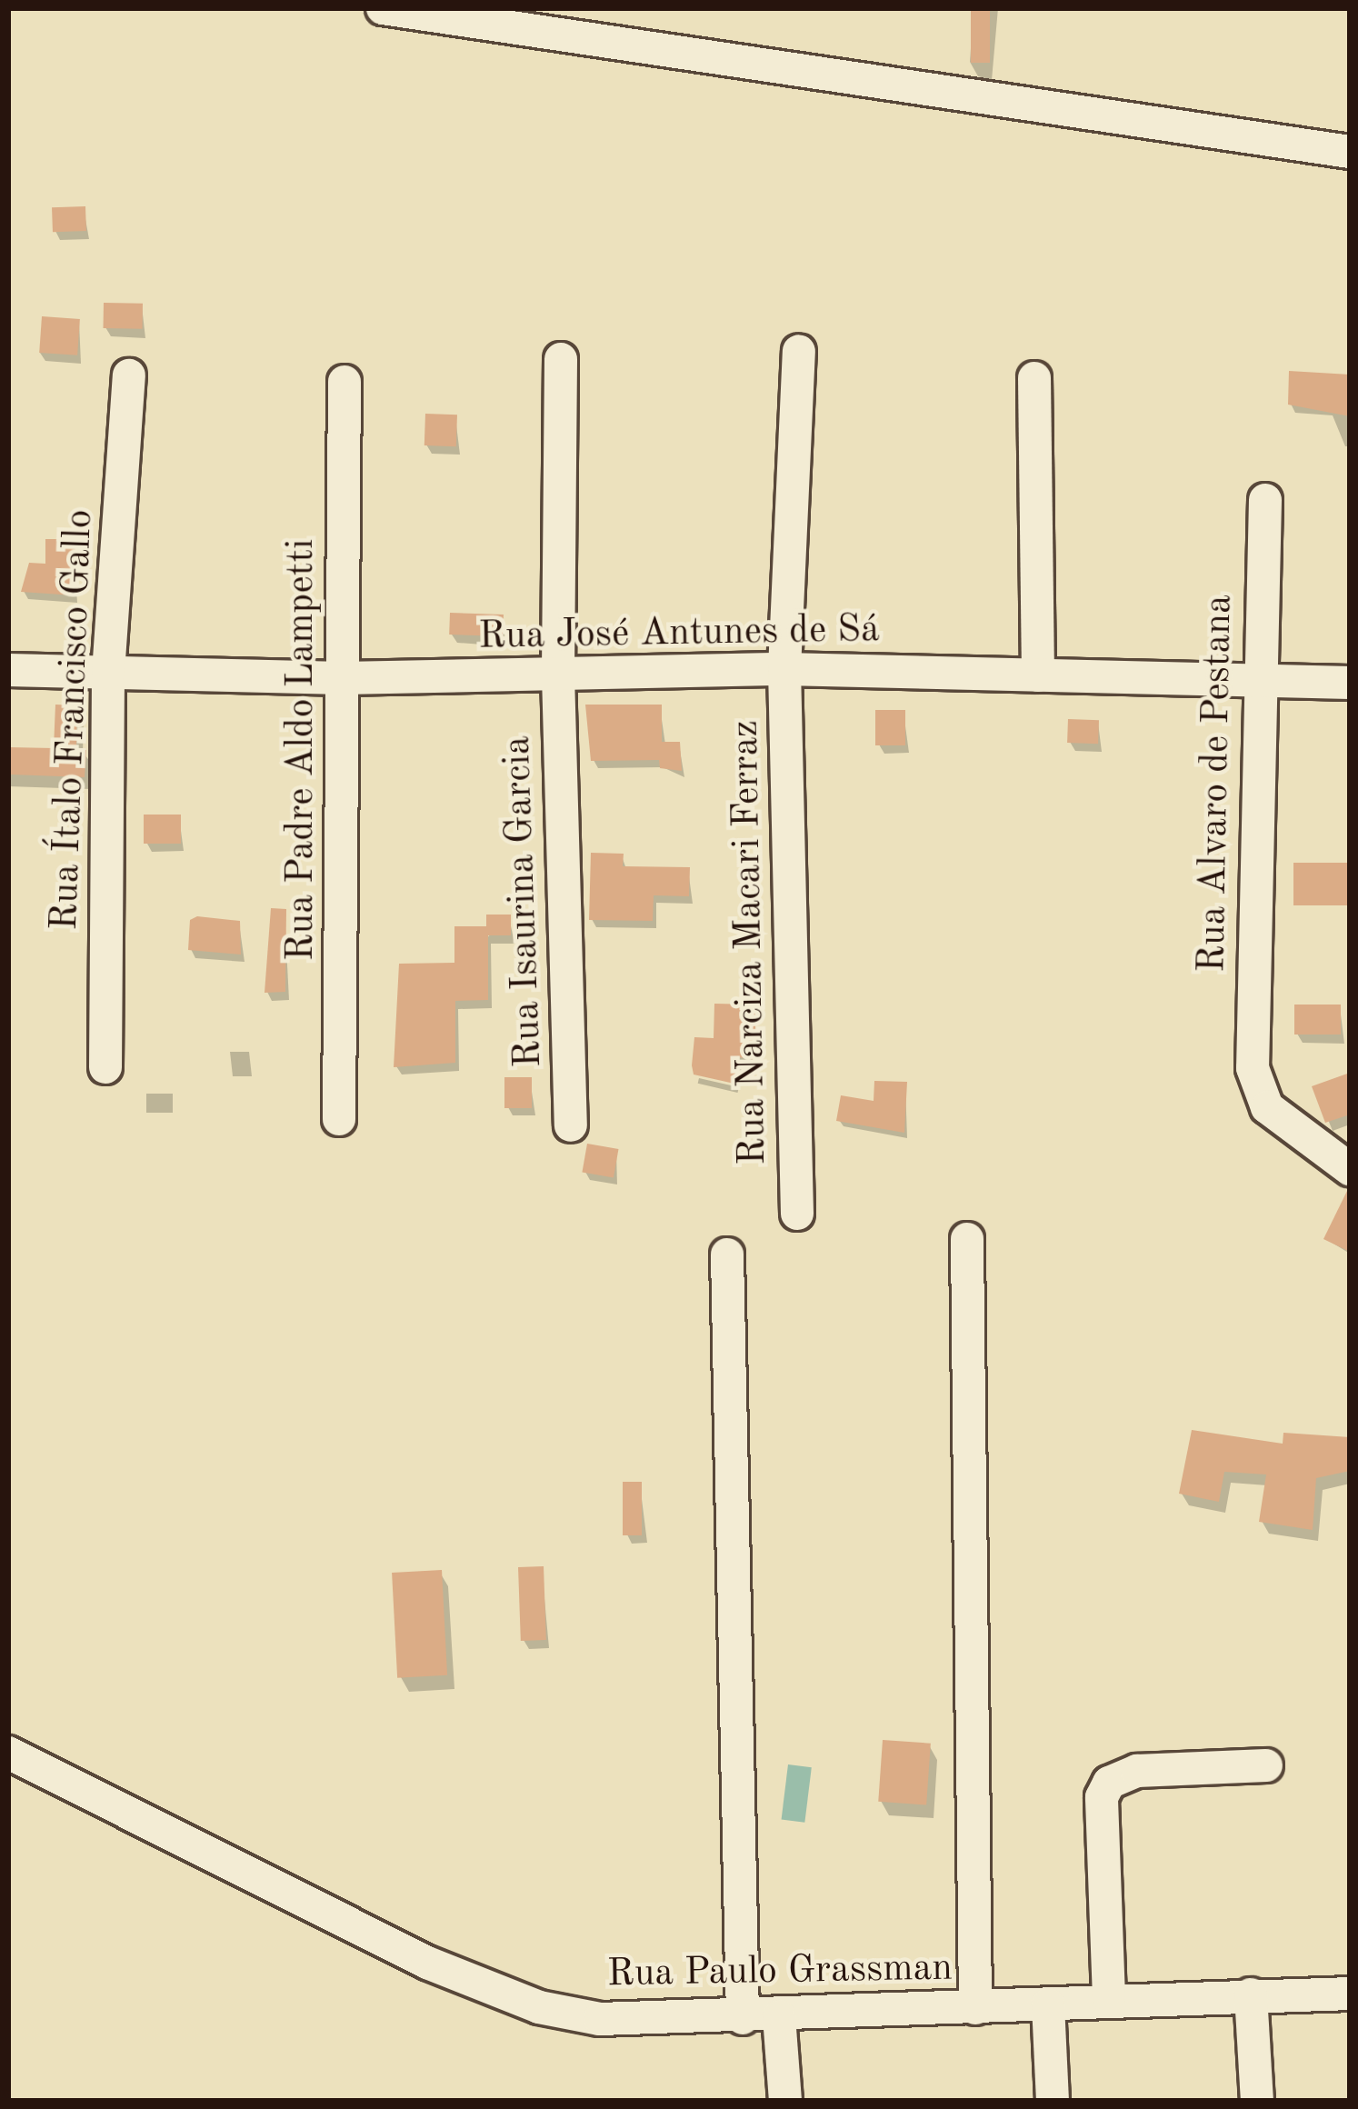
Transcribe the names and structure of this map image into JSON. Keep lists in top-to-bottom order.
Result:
{
  "streets": {
    "street": [
      "Rua José Antunes de Sá",
      "Rua Ítalo Francisco Gallo",
      "Rua Padre Aldo Lampetti",
      "Rua Alvaro de Pestana",
      "Rua Isaurina Garcia",
      "Rua Narciza Macari Ferraz",
      "Rua Paulo Grassman"
    ]
  },
  "crossings": [
    ["Rua José Antunes de Sá", "Rua Ítalo Francisco Gallo"],
    ["Rua José Antunes de Sá", "Rua Padre Aldo Lampetti"],
    ["Rua José Antunes de Sá", "Rua Alvaro de Pestana"],
    ["Rua José Antunes de Sá", "Rua Isaurina Garcia"],
    ["Rua José Antunes de Sá", "Rua Narciza Macari Ferraz"]
  ]
}
